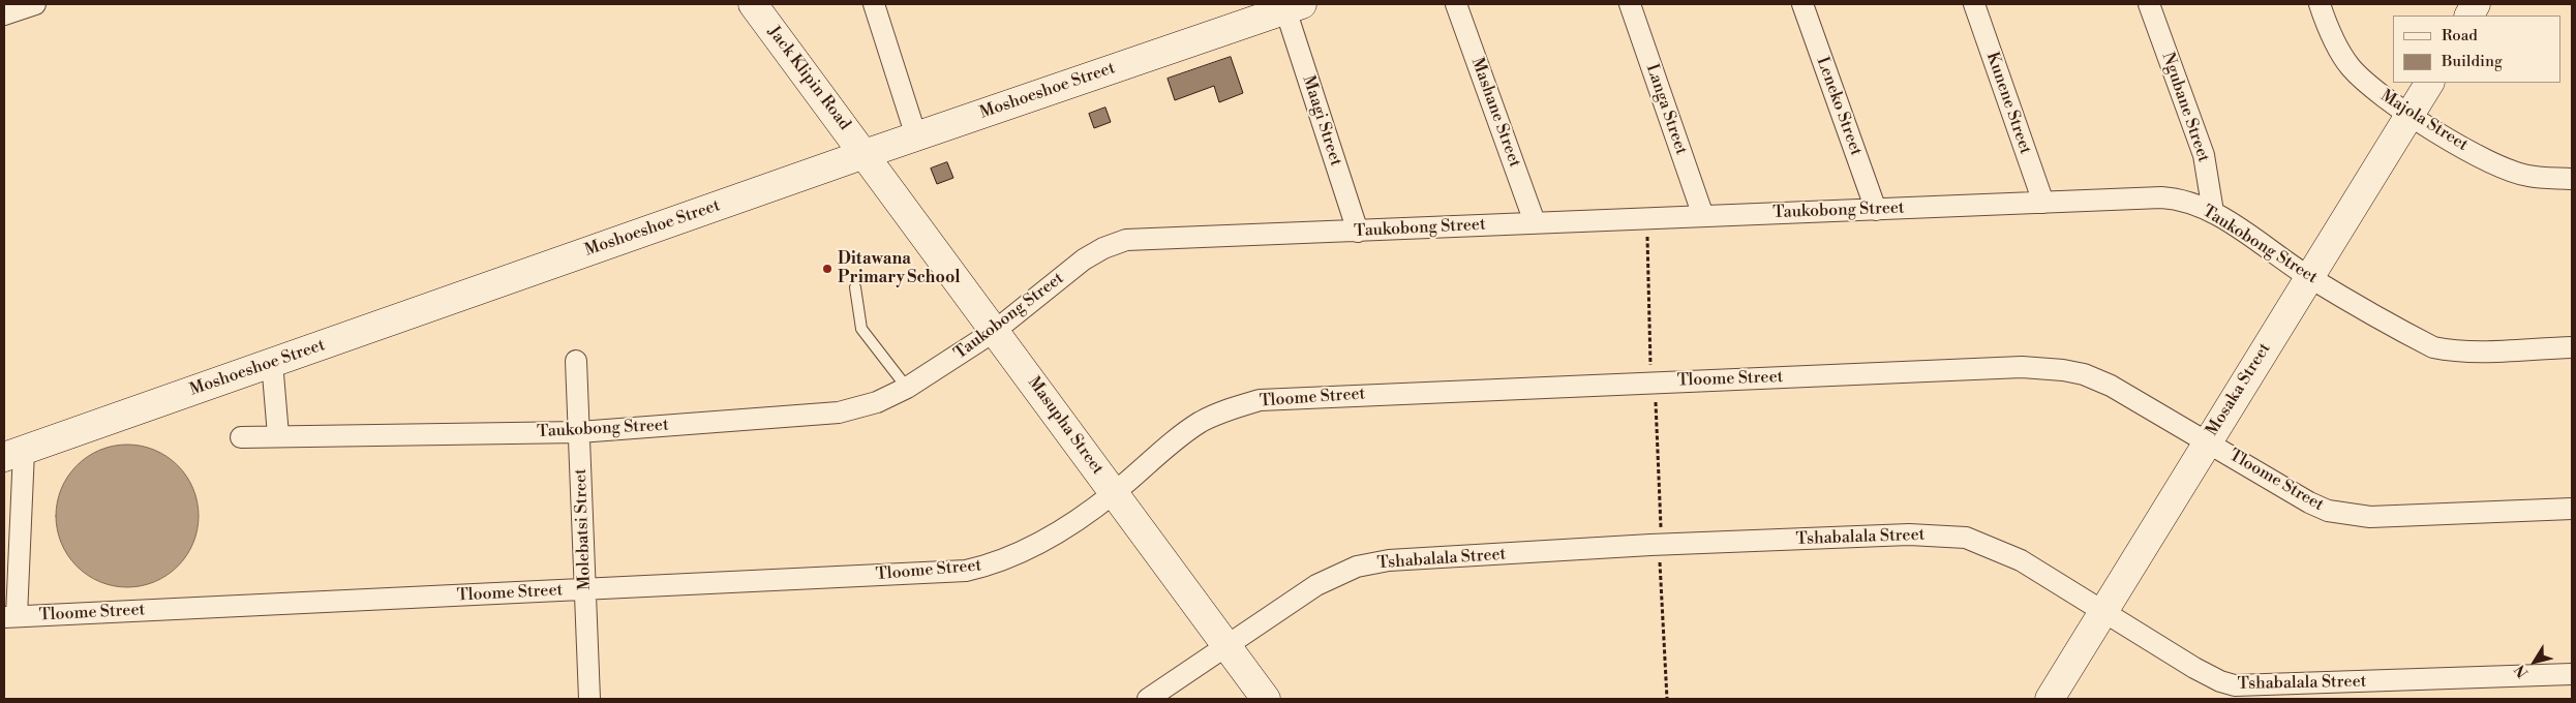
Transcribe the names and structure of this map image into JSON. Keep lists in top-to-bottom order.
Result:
{
  "streets": {
    "street": [
      "Jack Klipin Road",
      "Moshoeshoe Street",
      "Kunene Street",
      "Leneko Street",
      "Ngubane Street",
      "Langa Street",
      "Mashane Street",
      "Maagi Street",
      "Majola Street",
      "Taukobong Street",
      "Tloome Street",
      "Mosaka Street",
      "Masupha Street",
      "Molebatsi Street",
      "Tshabalala Street"
    ]
  },
  "crossings": [
    ["Jack Klipin Road", "Moshoeshoe Street"],
    ["Jack Klipin Road", "Masupha Street"],
    ["Moshoeshoe Street", "Maagi Street"],
    ["Moshoeshoe Street", "Masupha Street"],
    ["Kunene Street", "Taukobong Street"],
    ["Leneko Street", "Taukobong Street"],
    ["Ngubane Street", "Taukobong Street"],
    ["Langa Street", "Taukobong Street"],
    ["Mashane Street", "Taukobong Street"],
    ["Maagi Street", "Taukobong Street"],
    ["Majola Street", "Mosaka Street"],
    ["Taukobong Street", "Mosaka Street"],
    ["Taukobong Street", "Masupha Street"],
    ["Taukobong Street", "Molebatsi Street"],
    ["Tloome Street", "Mosaka Street"],
    ["Tloome Street", "Masupha Street"],
    ["Tloome Street", "Molebatsi Street"],
    ["Mosaka Street", "Tshabalala Street"],
    ["Masupha Street", "Tshabalala Street"]
  ],
  "places": ["Ditawana Primary School"],
  "legend": ["Road", "Building"],
  "north": "bottom left"
}
